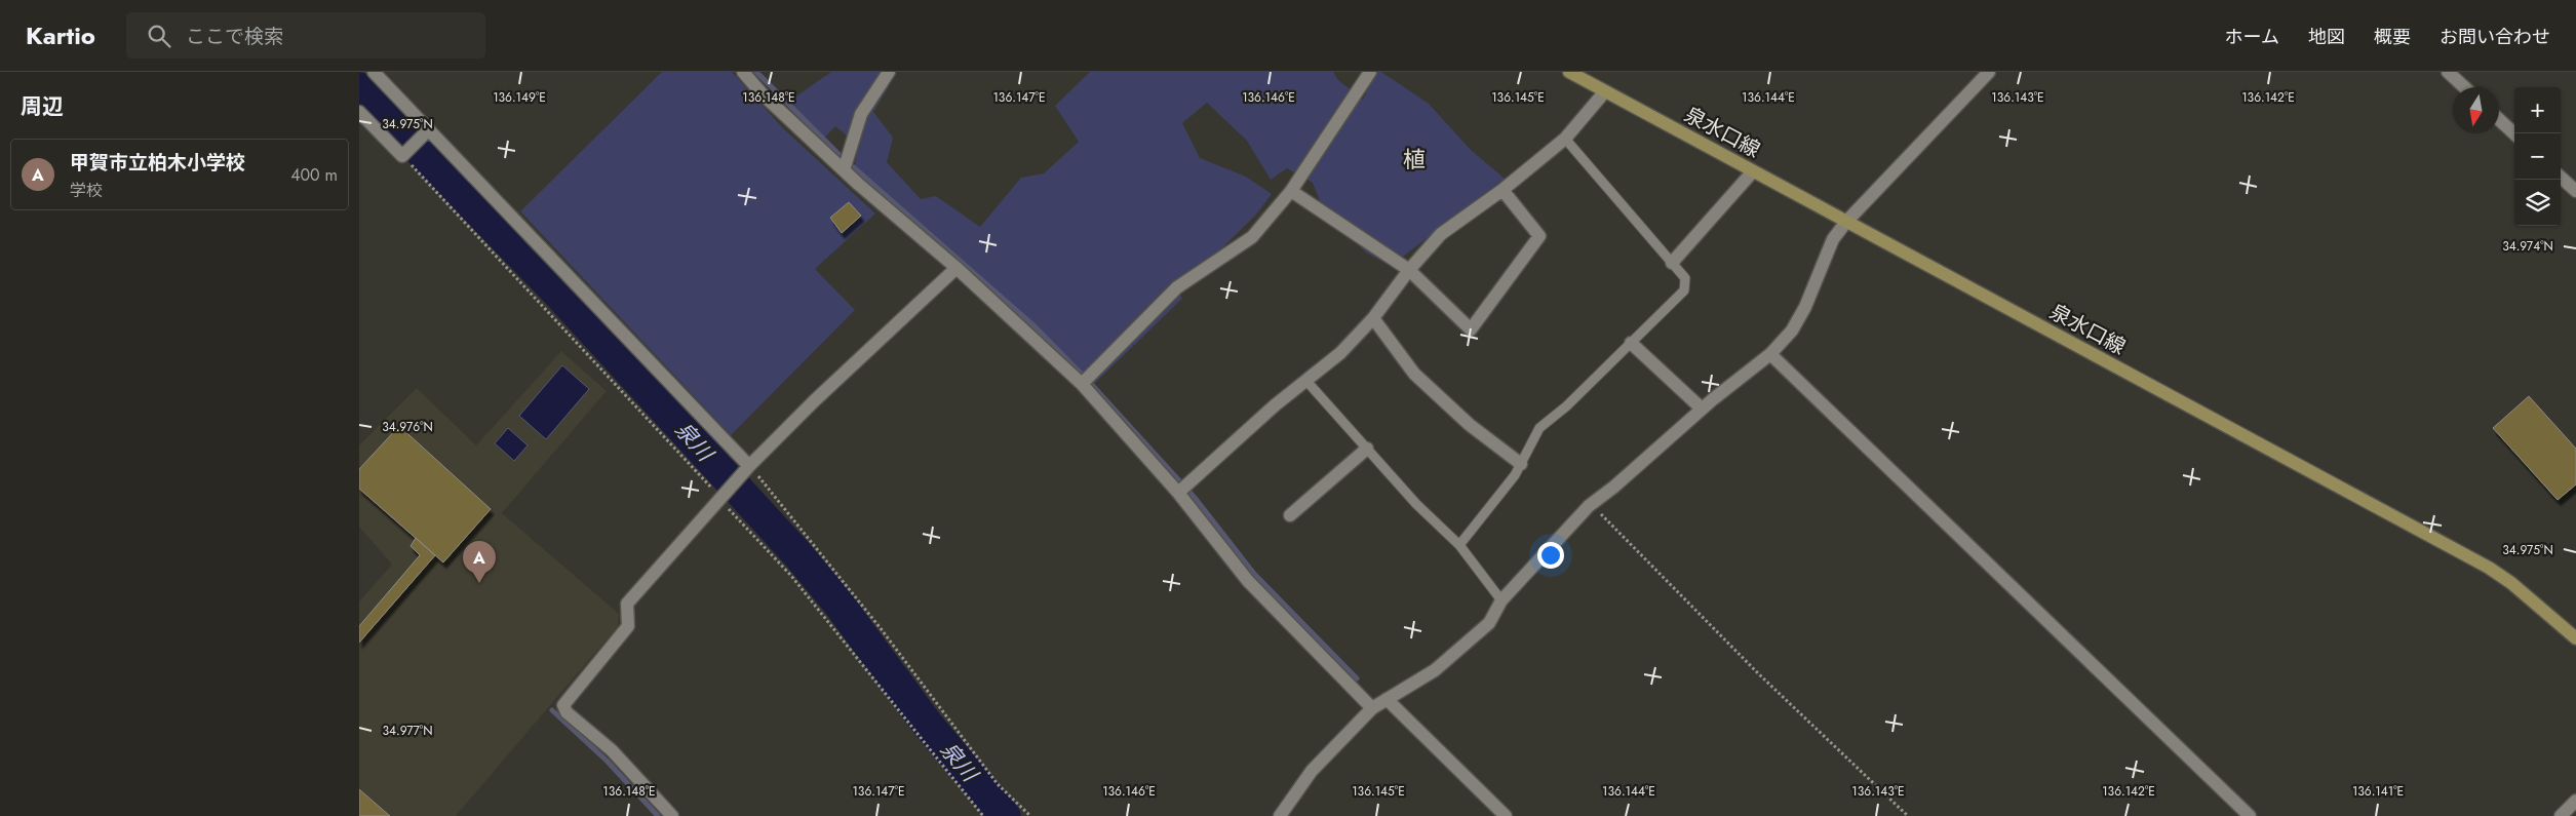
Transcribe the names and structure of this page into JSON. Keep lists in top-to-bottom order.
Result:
{
  "streets": {
    "main road": ["泉水口線"]
  },
  "districts": ["植"],
  "water": ["泉川"],
  "north": "bottom",
  "page": {
    "header": "Kartio",
    "search": "ここで検索",
    "nav": [
      "ホーム",
      "地図",
      "概要",
      "お問い合わせ"
    ],
    "heading": "周辺",
    "map_buttons": ["+", "−"],
    "list": [
      {
        "mark": "A",
        "name": "甲賀市立柏木小学校",
        "note": "学校",
        "value": "400 m"
      }
    ],
    "pins": "A"
  },
  "coordinates": [
    "136.149°E",
    "136.148°E",
    "136.147°E",
    "136.146°E",
    "136.145°E",
    "136.144°E",
    "136.143°E",
    "136.142°E",
    "34.975°N",
    "34.974°N",
    "34.976°N",
    "34.977°N",
    "136.141°E"
  ]
}
